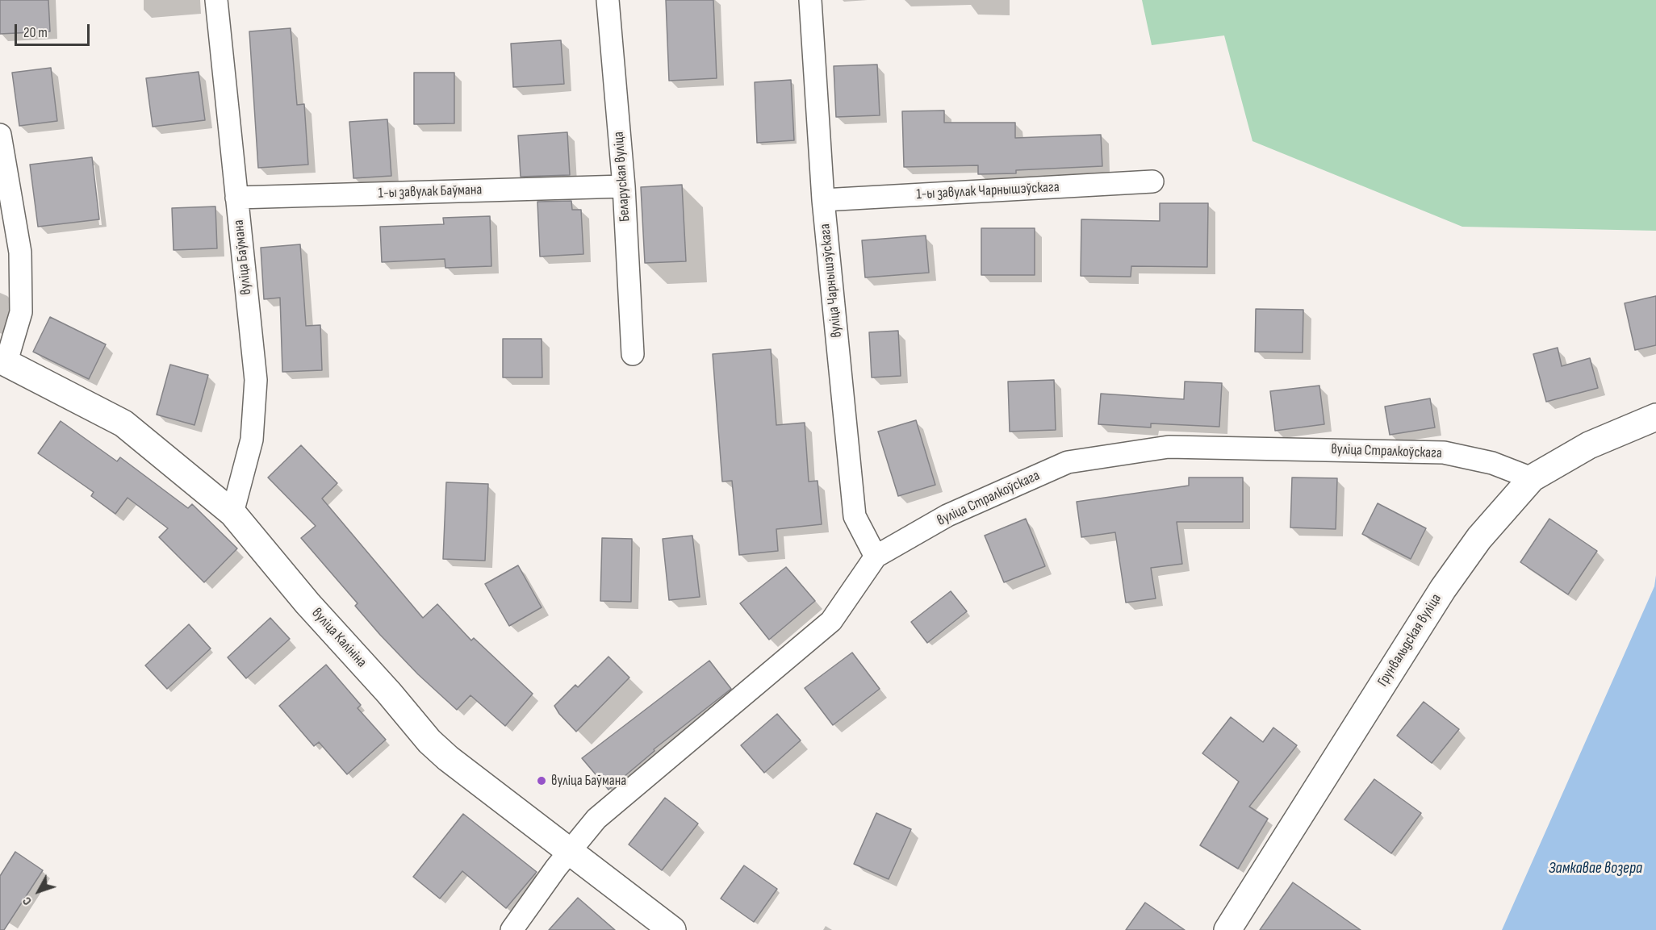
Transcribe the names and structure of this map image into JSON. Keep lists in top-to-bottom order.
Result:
{
  "streets": {
    "main road": ["вуліца Калініна", "Грунвальдская вуліца"],
    "street": [
      "Беларуская вуліца",
      "1-ы завулак Чарнышэўскага",
      "1-ы завулак Баўмана",
      "вуліца Баўмана",
      "вуліца Чарнышэўскага",
      "вуліца Стралкоўскага"
    ]
  },
  "crossings": [
    ["Беларуская вуліца", "1-ы завулак Баўмана"],
    ["1-ы завулак Чарнышэўскага", "вуліца Чарнышэўскага"],
    ["1-ы завулак Баўмана", "вуліца Баўмана"],
    ["вуліца Баўмана", "вуліца Калініна"],
    ["вуліца Чарнышэўскага", "вуліца Стралкоўскага"],
    ["вуліца Стралкоўскага", "вуліца Калініна"],
    ["вуліца Стралкоўскага", "Грунвальдская вуліца"]
  ],
  "water": ["Замкавае возера"],
  "places": ["вуліца Баўмана"],
  "scale_bar": "20 m",
  "north": "bottom left"
}
